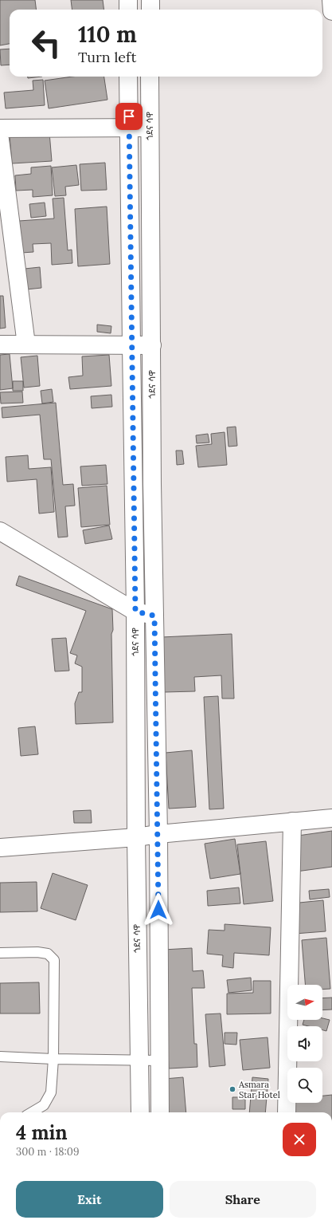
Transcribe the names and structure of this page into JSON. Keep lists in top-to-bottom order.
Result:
{
  "streets": {
    "main road": ["ጎደና ሳዋ"]
  },
  "places": ["Asmara Star Hotel"],
  "north": "right",
  "page": {
    "turn": ["110 m", "Turn left"],
    "heading": ["4 min", "300 m · 18:09"],
    "buttons": ["Exit", "Share"]
  }
}
